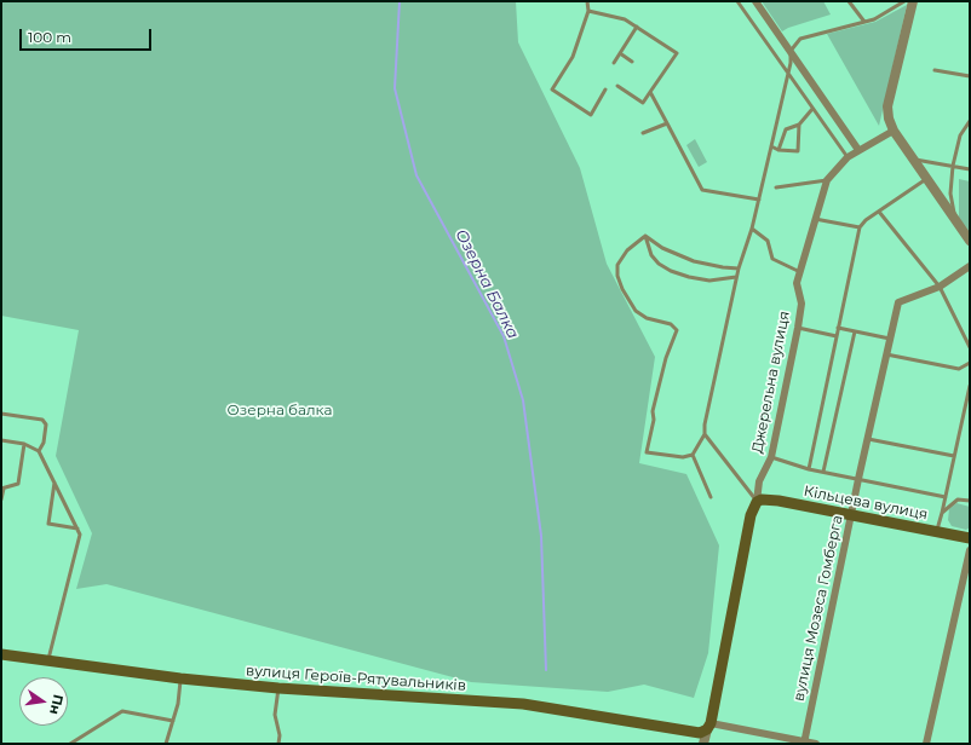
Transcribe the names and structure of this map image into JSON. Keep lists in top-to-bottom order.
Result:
{
  "streets": {
    "main road": ["Джерельна вулиця", "Кільцева вулиця", "вулиця Героїв-Рятувальників"],
    "street": ["вулиця Мозеса Гомберга"]
  },
  "crossings": [
    ["Джерельна вулиця", "Кільцева вулиця"],
    ["Джерельна вулиця", "вулиця Героїв-Рятувальників"],
    ["Кільцева вулиця", "вулиця Мозеса Гомберга"]
  ],
  "water": ["Озерна Балка"],
  "parks": ["Озерна балка"],
  "scale_bar": "100 m",
  "north": "right"
}
